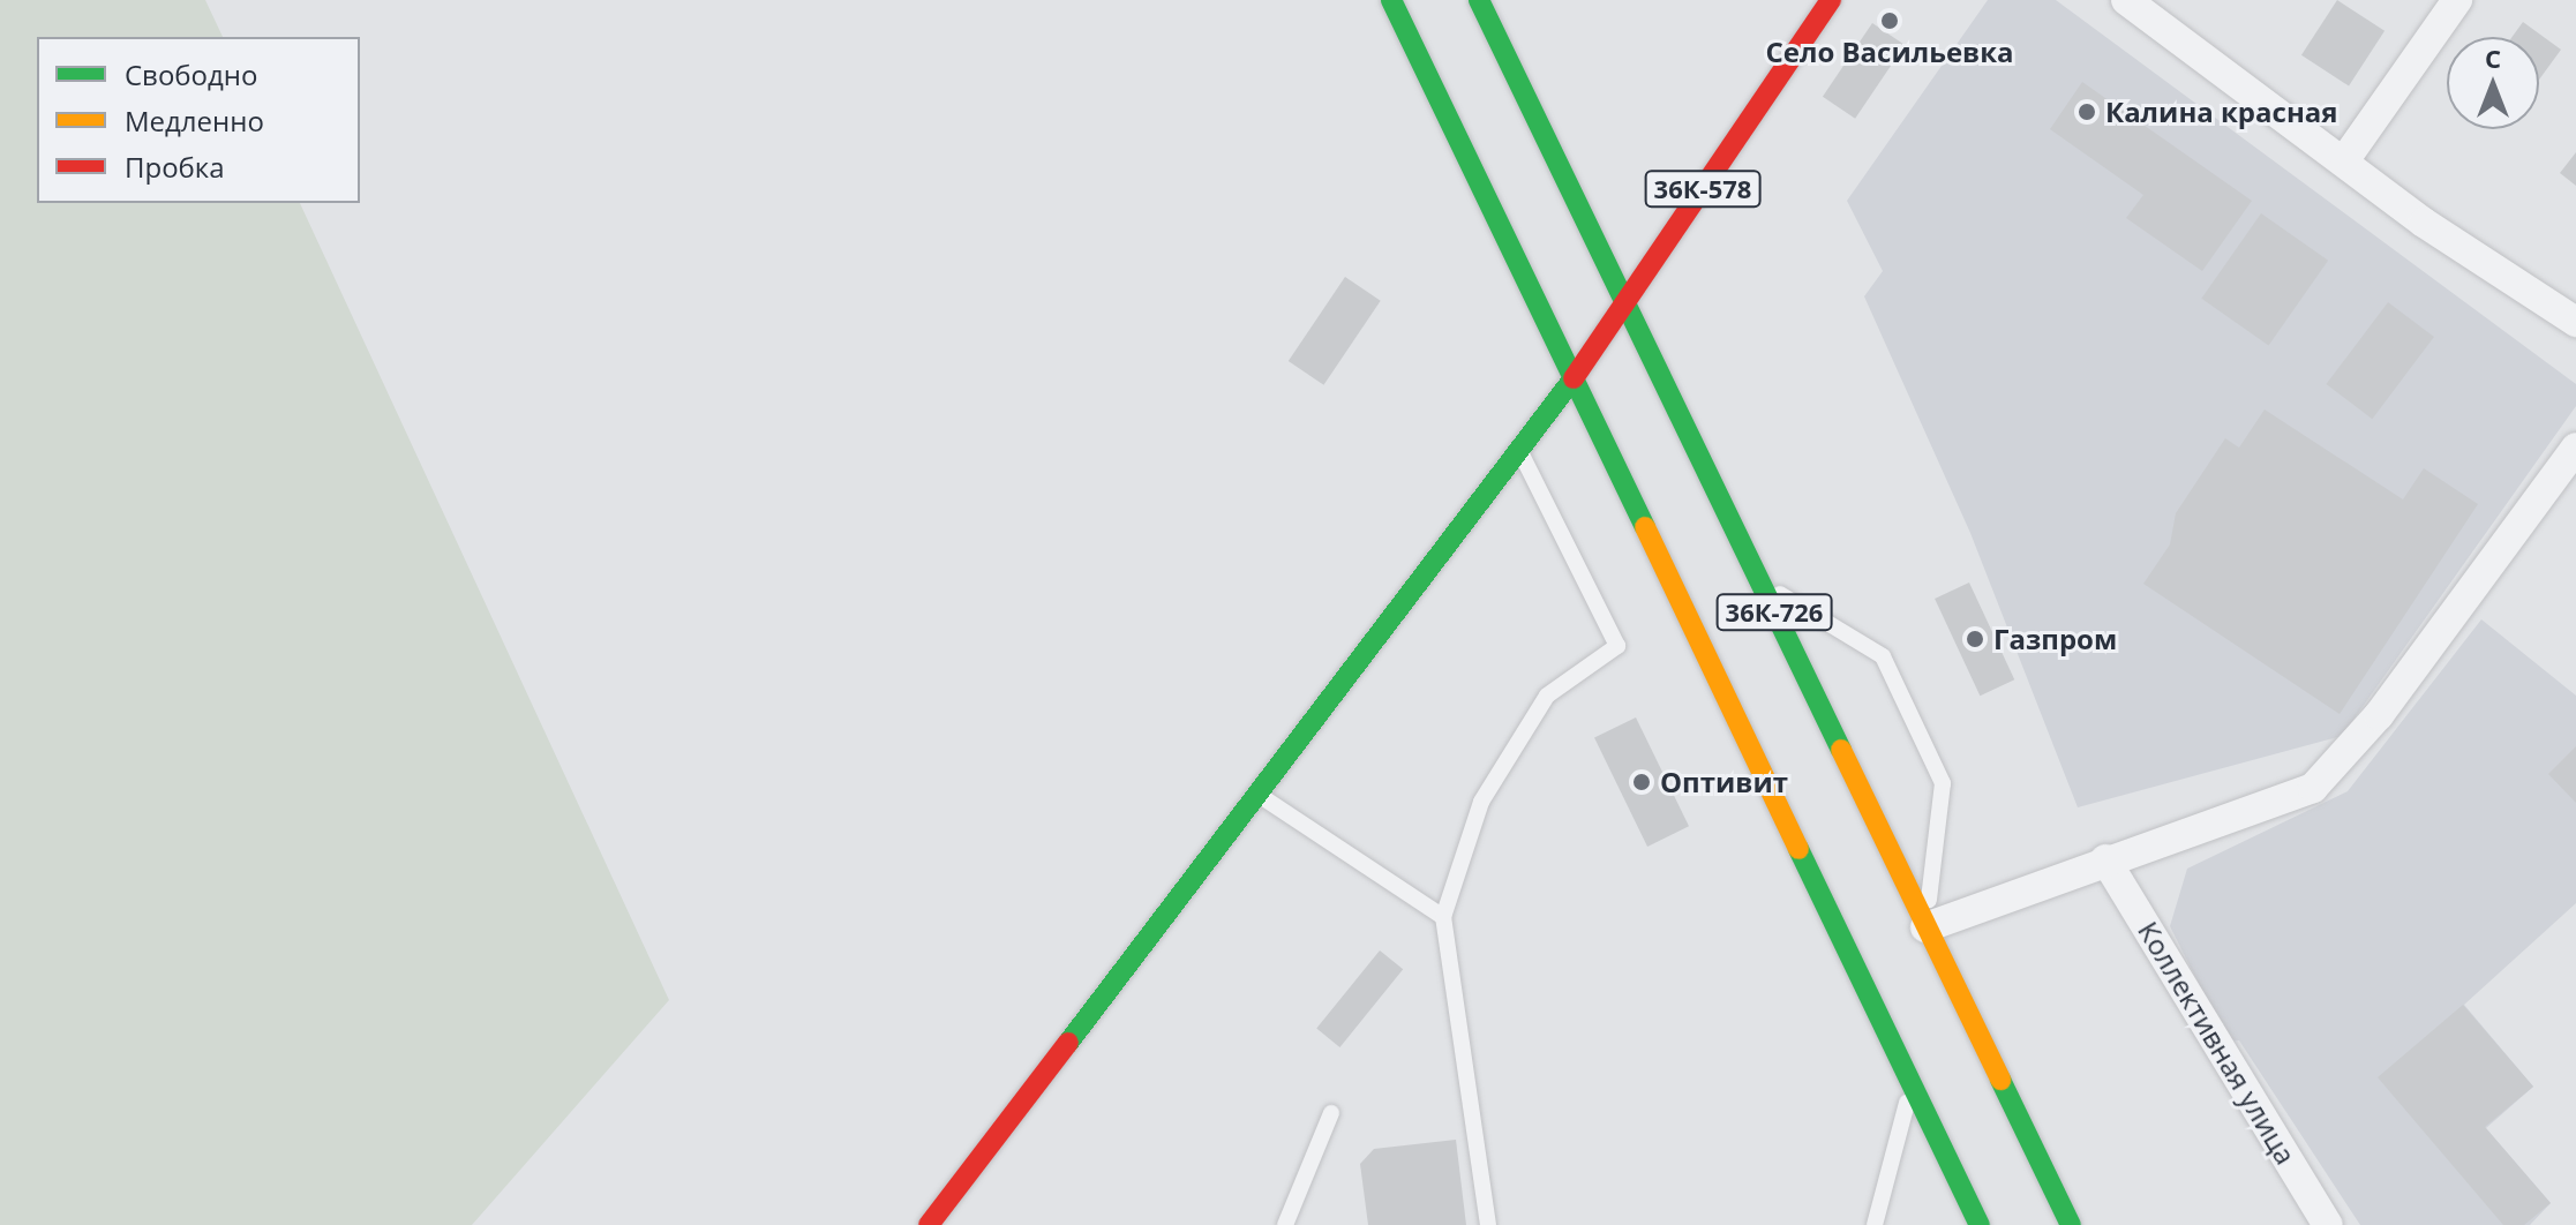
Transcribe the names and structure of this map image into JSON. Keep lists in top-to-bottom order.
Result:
{
  "streets": {
    "main road": ["36К-578", "36К-726"],
    "street": ["Коллективная улица"]
  },
  "crossings": [
    ["36К-578", "36К-726"]
  ],
  "places": [
    "Село Васильевка",
    "Калина красная",
    "Газпром",
    "Оптивит"
  ],
  "legend": ["Свободно", "Медленно", "Пробка"],
  "north": "top"
}
